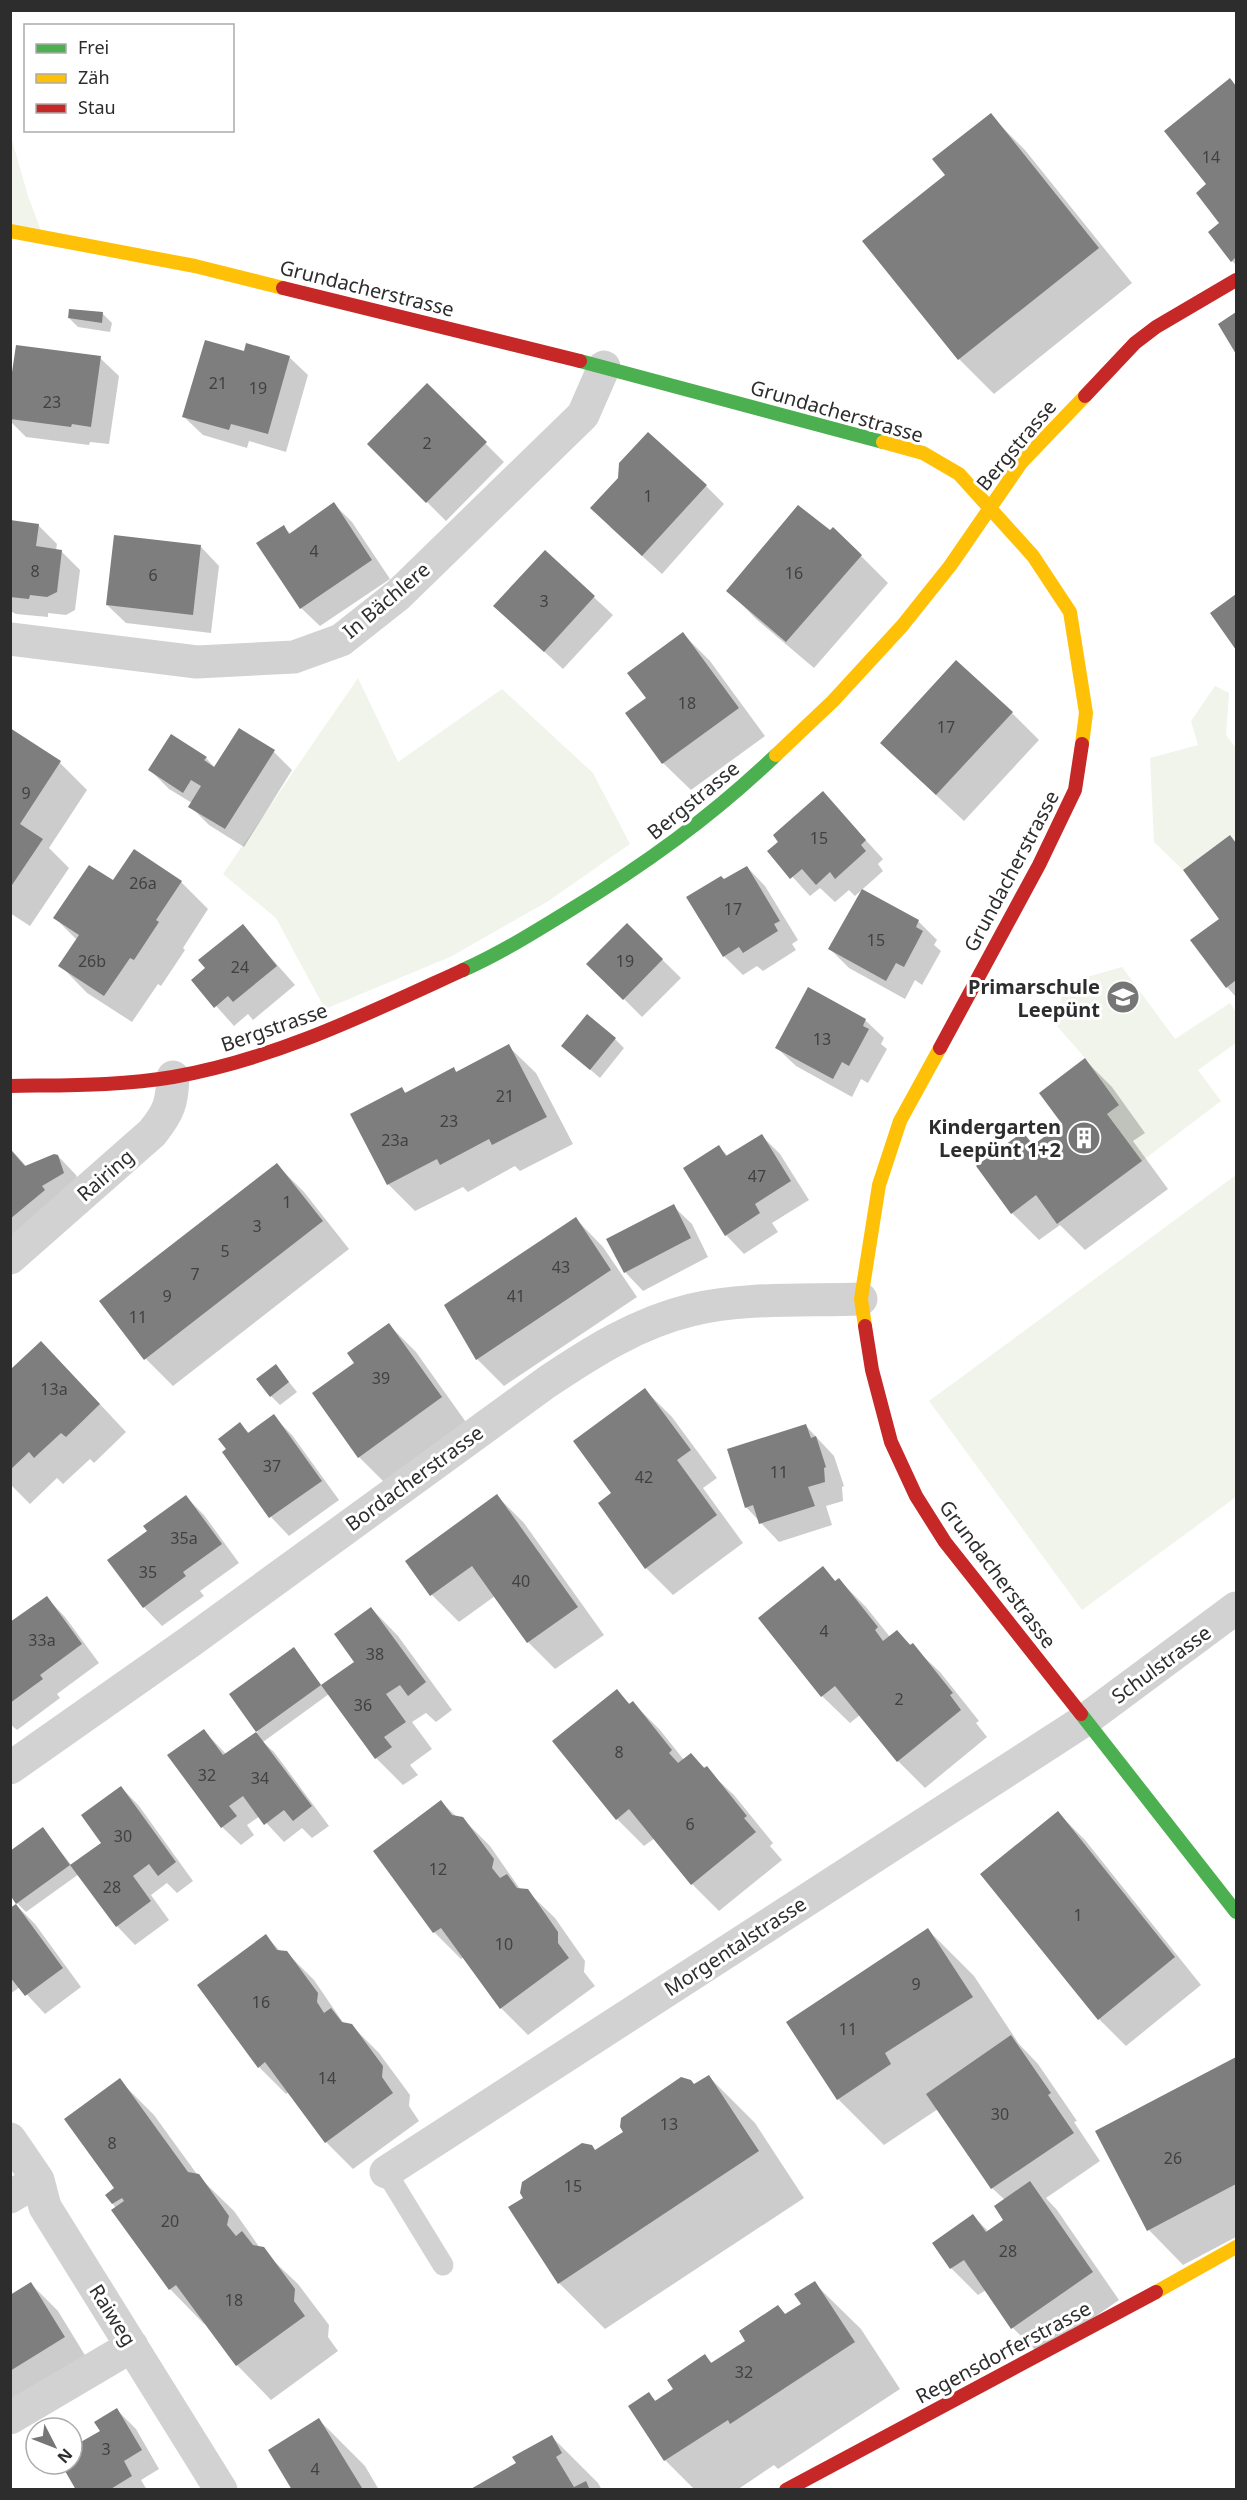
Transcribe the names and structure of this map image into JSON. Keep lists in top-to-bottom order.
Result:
{
  "streets": {
    "street": [
      "Grundacherstrasse",
      "Bergstrasse",
      "In Bächlere",
      "Rairing",
      "Bordacherstrasse",
      "Schulstrasse",
      "Morgentalstrasse",
      "Raiweg",
      "Regensdorferstrasse"
    ]
  },
  "crossings": [
    ["Grundacherstrasse", "Bergstrasse"],
    ["Grundacherstrasse", "In Bächlere"],
    ["Grundacherstrasse", "Bordacherstrasse"],
    ["Grundacherstrasse", "Schulstrasse"],
    ["Grundacherstrasse", "Morgentalstrasse"],
    ["Bergstrasse", "Rairing"],
    ["Schulstrasse", "Morgentalstrasse"]
  ],
  "places": {
    "school or university": ["Primarschule Leepünt"],
    "building": ["Kindergarten Leepünt 1+2"]
  },
  "house_numbers": [
    "14",
    "21",
    "19",
    "23",
    "2",
    "1",
    "4",
    "8",
    "16",
    "6",
    "3",
    "18",
    "17",
    "9",
    "15",
    "26a",
    "17",
    "15",
    "26b",
    "19",
    "24",
    "13",
    "21",
    "23",
    "23a",
    "47",
    "1",
    "3",
    "5",
    "43",
    "7",
    "9",
    "41",
    "11",
    "39",
    "13a",
    "37",
    "11",
    "42",
    "35a",
    "35",
    "40",
    "4",
    "33a",
    "38",
    "2",
    "36",
    "8",
    "32",
    "34",
    "6",
    "30",
    "12",
    "28",
    "1",
    "10",
    "9",
    "16",
    "11",
    "14",
    "30",
    "13",
    "8",
    "26",
    "15",
    "20",
    "28",
    "18",
    "32",
    "3",
    "4"
  ],
  "legend": ["Frei", "Zäh", "Stau"],
  "north": "bottom right"
}
